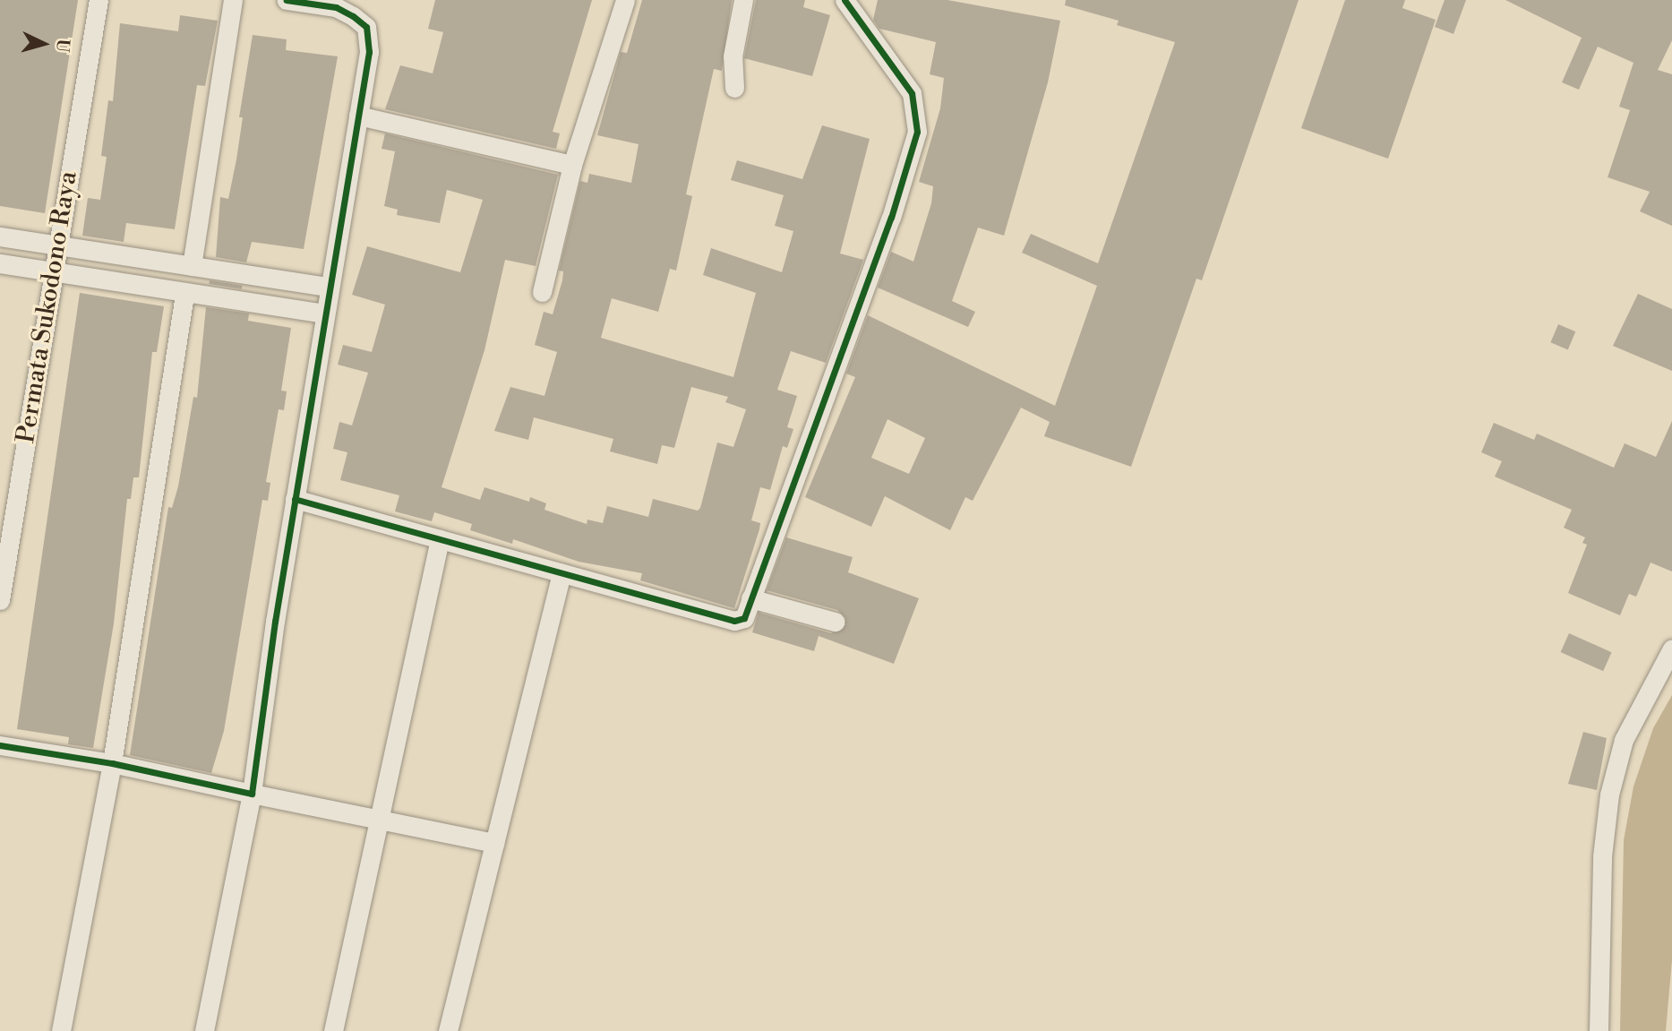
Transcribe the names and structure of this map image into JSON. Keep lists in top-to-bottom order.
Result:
{
  "streets": {
    "street": ["Permata Sukodono Raya"]
  },
  "north": "right"
}
